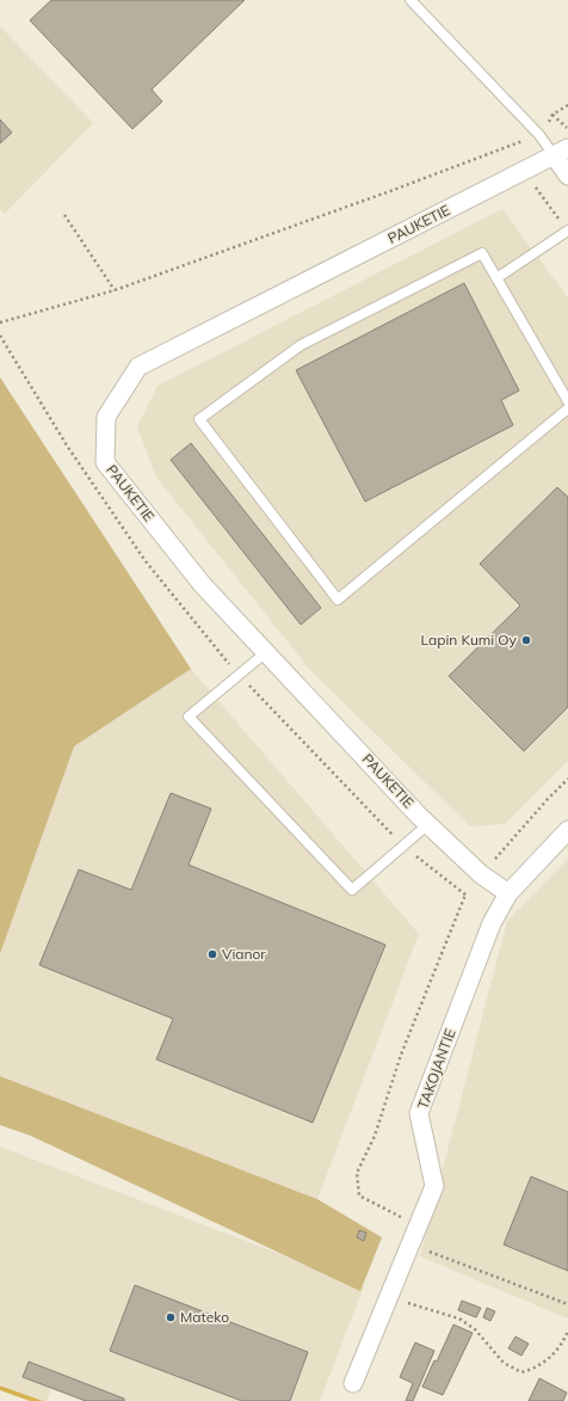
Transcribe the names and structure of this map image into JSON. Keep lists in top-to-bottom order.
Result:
{
  "streets": {
    "street": ["PAUKETIE", "TAKOJANTIE"]
  },
  "crossings": [
    ["PAUKETIE", "TAKOJANTIE"]
  ],
  "places": ["Lapin Kumi Oy", "Vianor", "Mateko"]
}
